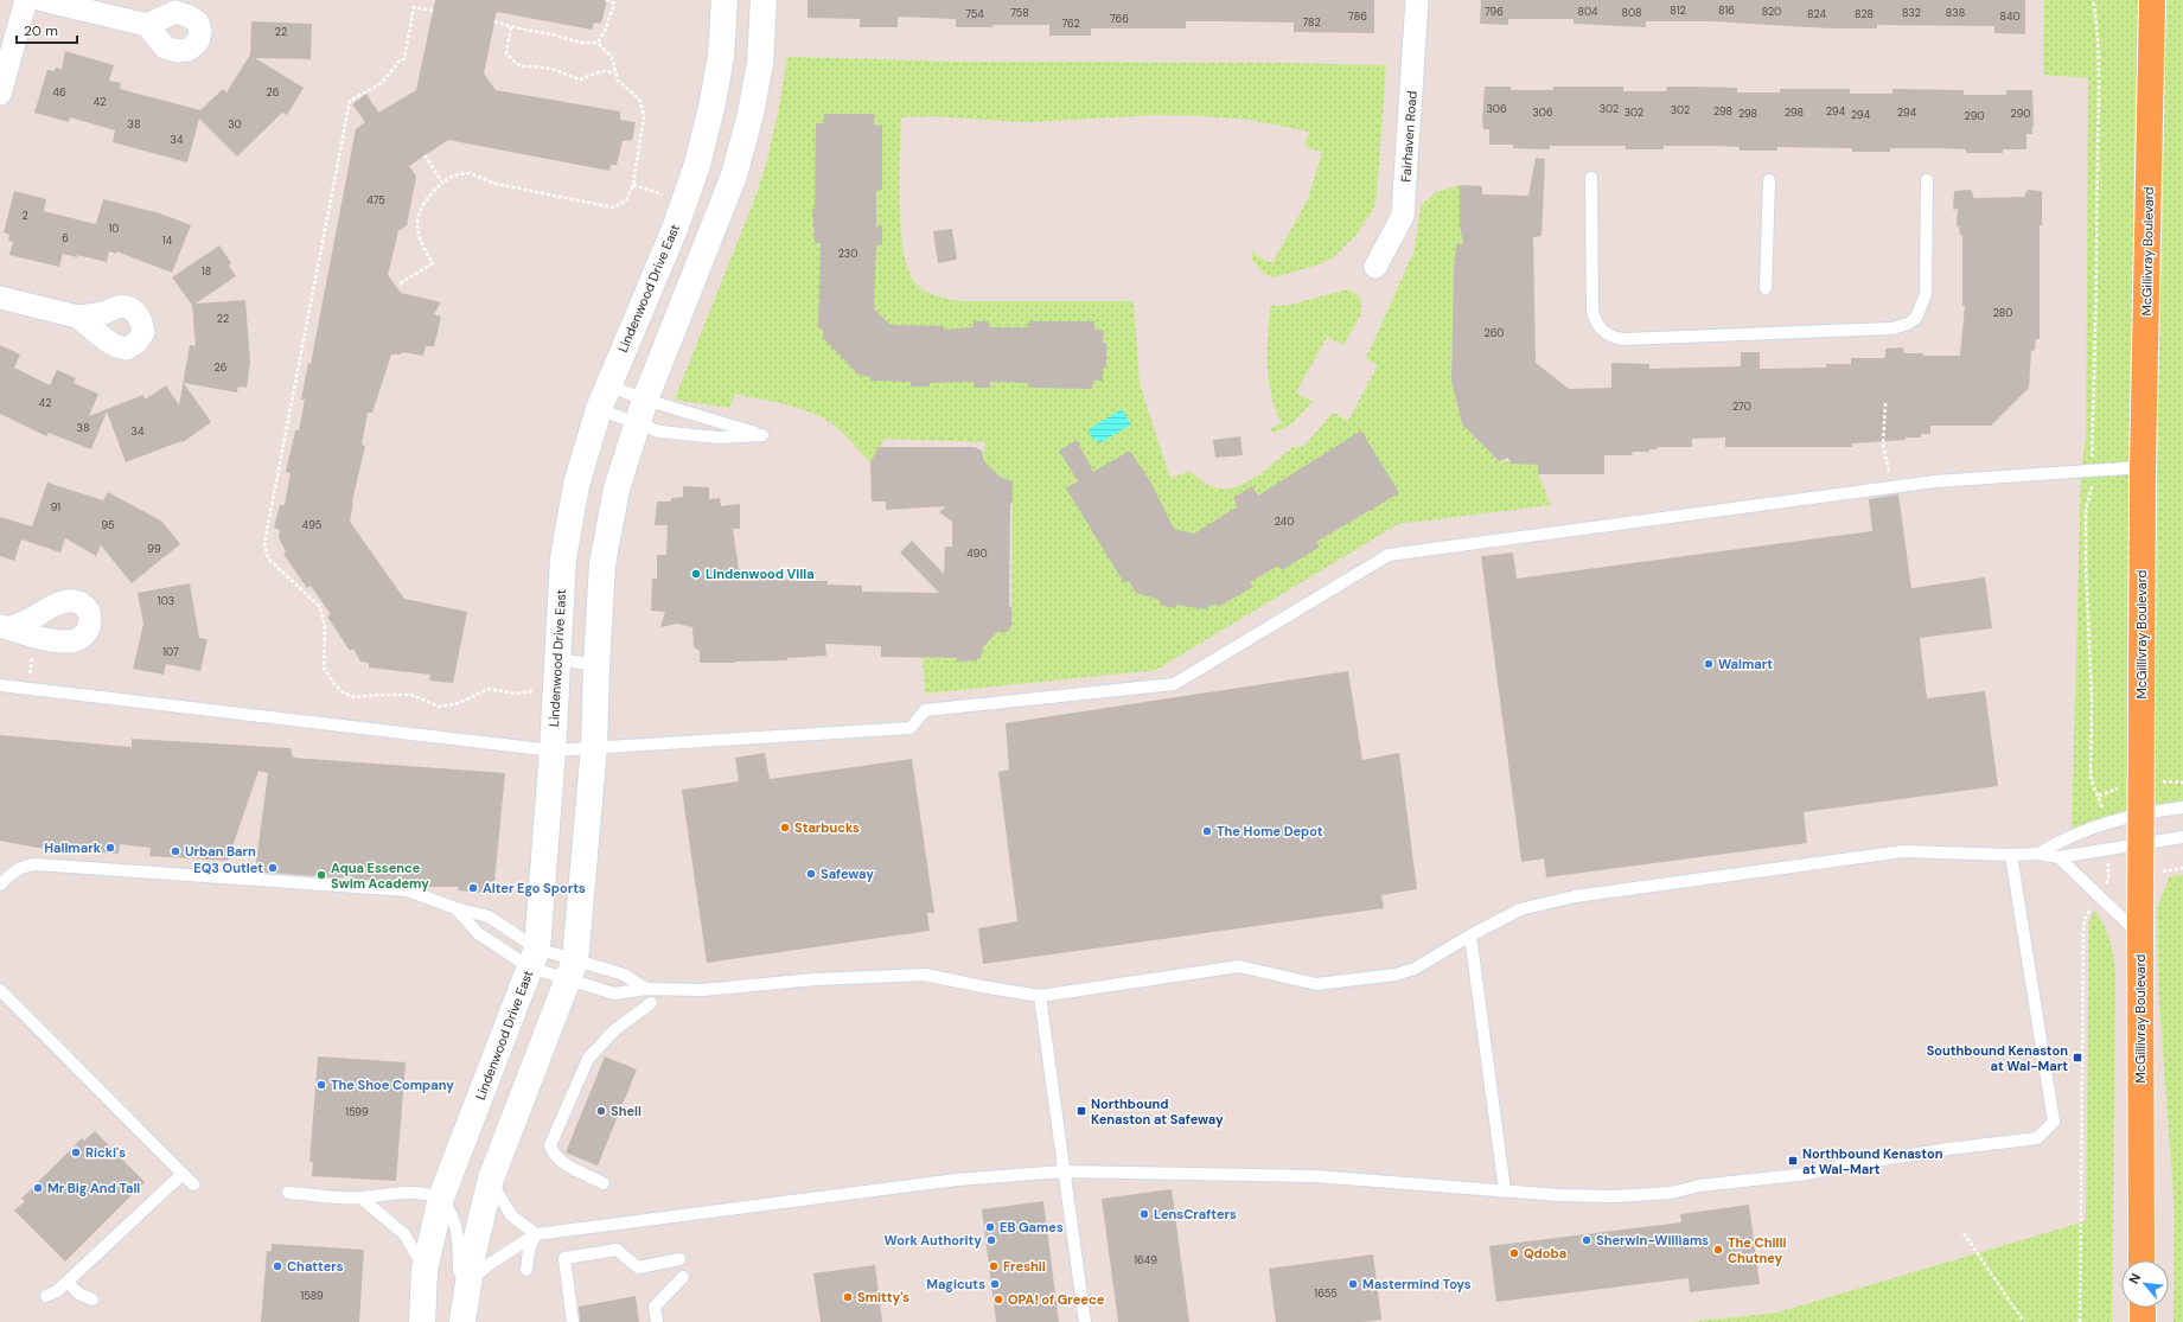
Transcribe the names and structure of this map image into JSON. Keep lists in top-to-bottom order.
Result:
{
  "streets": {
    "main road": ["McGillivray Boulevard"],
    "street": ["Fairhaven Road", "Lindenwood Drive East"]
  },
  "places": {
    "other": [
      "Lindenwood Villa",
      "Walmart",
      "Starbucks",
      "The Home Depot",
      "Hallmark",
      "Urban Barn",
      "EQ3 Outlet",
      "Safeway",
      "Aqua Essence Swim Academy",
      "Alter Ego Sports",
      "The Shoe Company",
      "Shell",
      "Ricki's",
      "Mr Big And Tall",
      "LensCrafters",
      "EB Games",
      "Work Authority",
      "Sherwin-Williams",
      "The Chilli Chutney",
      "Qdoba",
      "Chatters",
      "Freshii",
      "Magicuts",
      "Mastermind Toys",
      "Smitty's",
      "OPA! of Greece"
    ],
    "transit": ["Southbound Kenaston at Wal-Mart", "Northbound Kenaston at Safeway", "Northbound Kenaston at Wal-Mart"]
  },
  "house_numbers": [
    "812",
    "816",
    "796",
    "804",
    "820",
    "758",
    "808",
    "832",
    "838",
    "754",
    "824",
    "828",
    "786",
    "840",
    "766",
    "782",
    "762",
    "22",
    "46",
    "26",
    "42",
    "306",
    "302",
    "302",
    "298",
    "294",
    "306",
    "302",
    "298",
    "294",
    "298",
    "290",
    "294",
    "290",
    "38",
    "30",
    "34",
    "475",
    "2",
    "10",
    "6",
    "14",
    "230",
    "18",
    "280",
    "22",
    "260",
    "26",
    "42",
    "270",
    "38",
    "34",
    "91",
    "240",
    "95",
    "495",
    "99",
    "490",
    "103",
    "107",
    "1599",
    "1649",
    "1655",
    "1589"
  ],
  "scale_bar": "20 m",
  "north": "top left"
}
